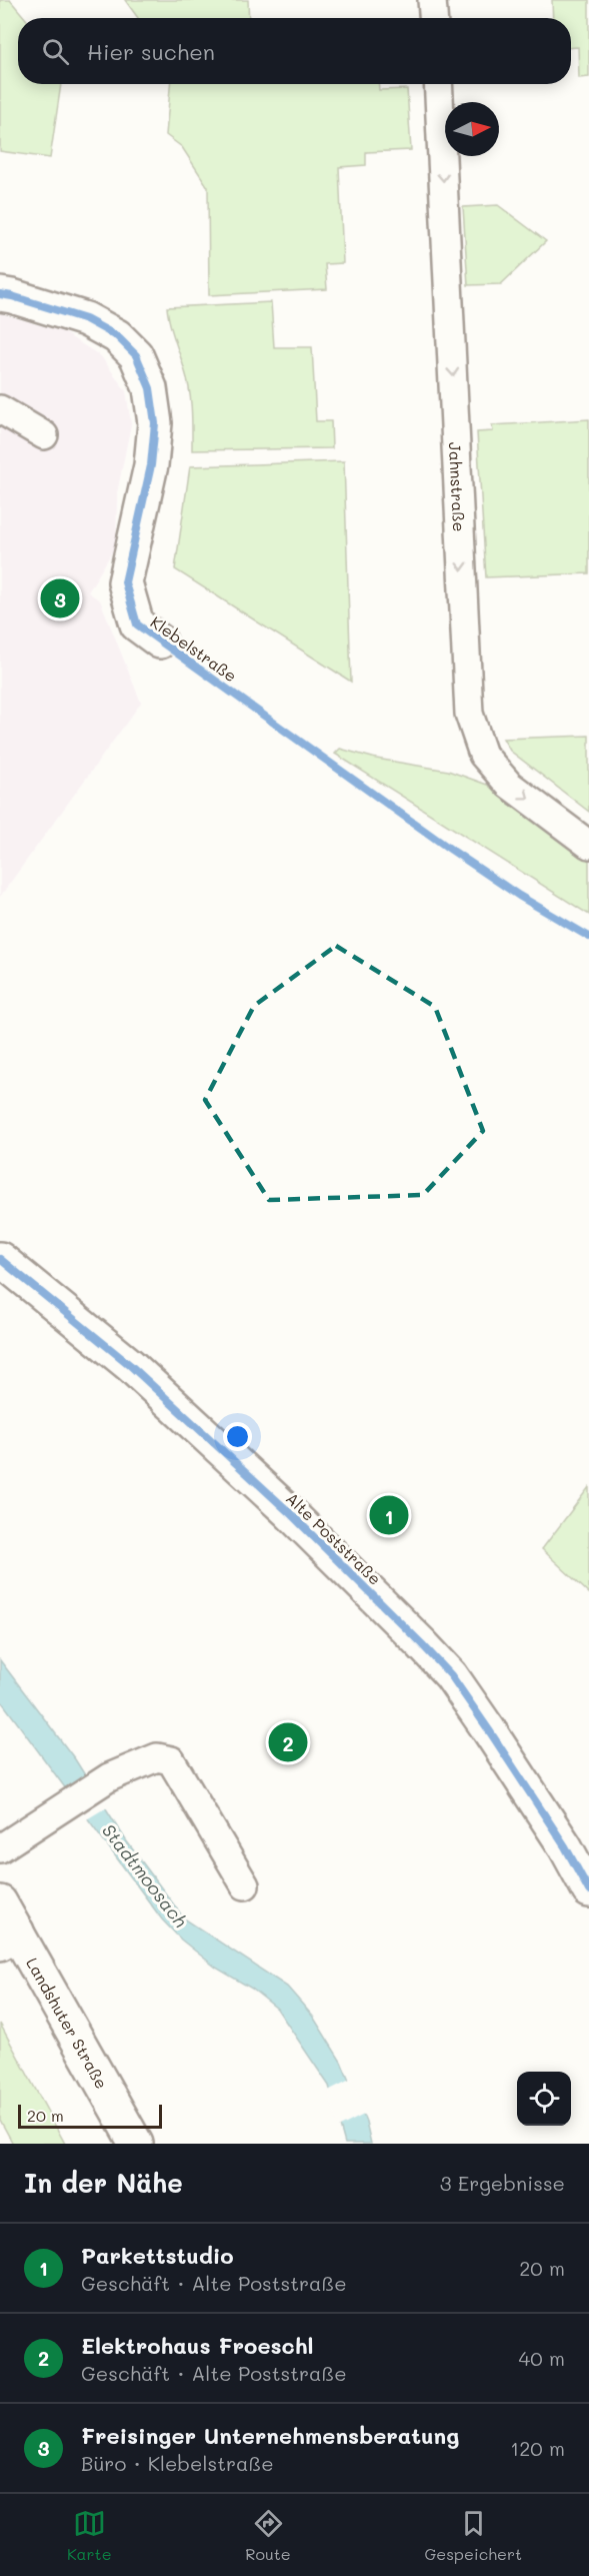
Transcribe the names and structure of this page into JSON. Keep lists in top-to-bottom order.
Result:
{
  "streets": {
    "street": ["Klebelstraße", "Alte Poststraße", "Landshuter Straße"],
    "lane": ["Jahnstraße"]
  },
  "one_way": ["Jahnstraße"],
  "water": ["Stadtmoosach"],
  "scale_bar": "20 m",
  "north": "right",
  "page": {
    "search": "Hier suchen",
    "pins": ["3", "1", "2"],
    "scale": "20 m",
    "heading": ["In der Nähe", "3 Ergebnisse"],
    "list": [
      {
        "mark": "1",
        "name": "Parkettstudio",
        "note": "Geschäft · Alte Poststraße",
        "value": "20 m"
      },
      {
        "mark": "2",
        "name": "Elektrohaus Froeschl",
        "note": "Geschäft · Alte Poststraße",
        "value": "40 m"
      },
      {
        "mark": "3",
        "name": "Freisinger Unternehmensberatung",
        "note": "Büro · Klebelstraße",
        "value": "120 m"
      }
    ],
    "nav": ["Karte", "Route", "Gespeichert"]
  }
}
